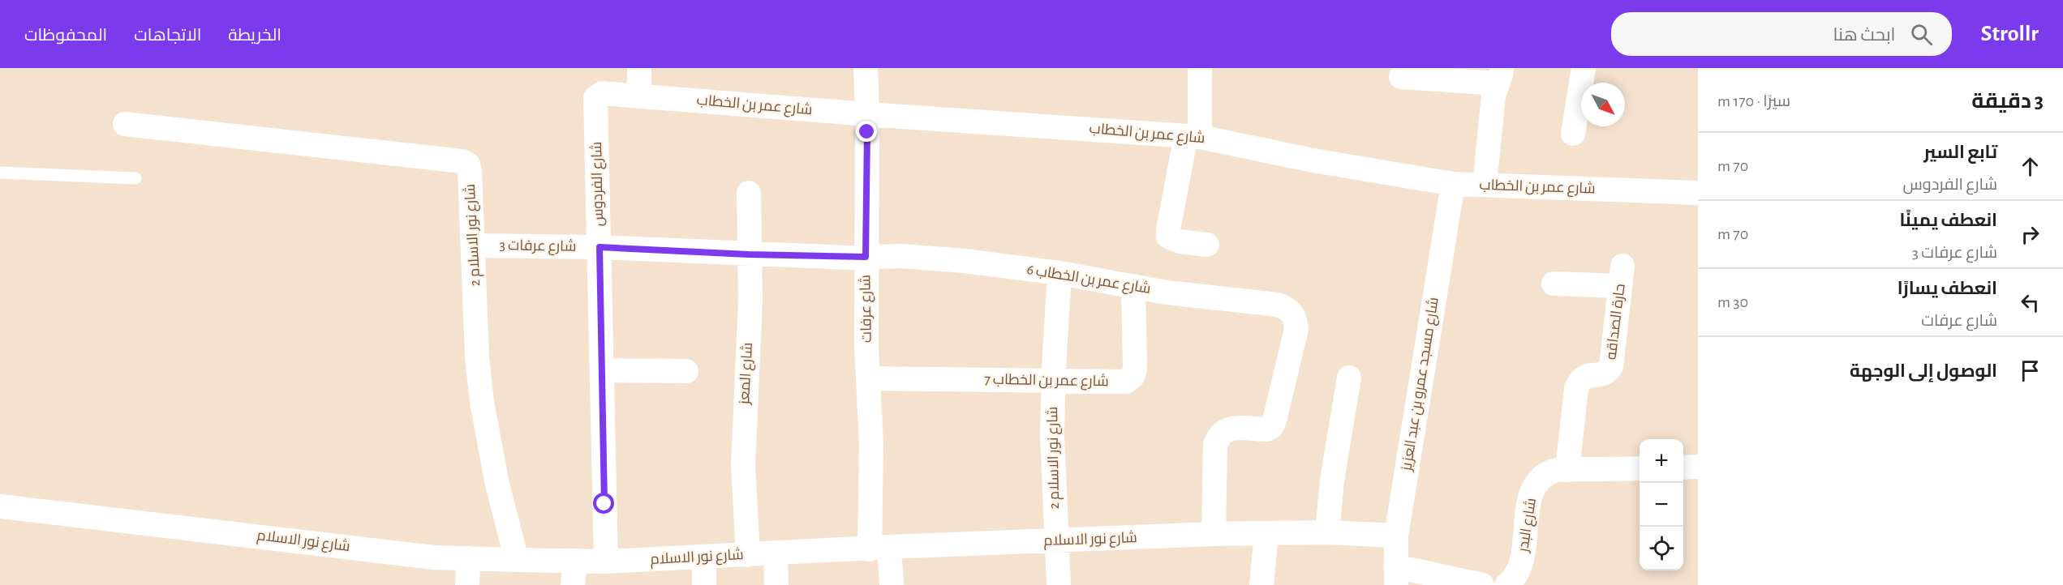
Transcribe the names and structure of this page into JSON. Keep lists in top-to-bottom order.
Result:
{
  "streets": {
    "street": [
      "شارع عمر بن الخطاب",
      "شارع الفردوس",
      "شارع نور الاسلام 2",
      "شارع عرفات 3",
      "شارع عمر بن الخطاب 6",
      "شارع عرفات",
      "حارة الصداقه",
      "شارع المعز",
      "شارع عمر بن الخطاب 7",
      "شارع مسجد عمرو بن عبد العزيز",
      "شارع البدر",
      "شارع نور الاسلام"
    ]
  },
  "crossings": [
    ["شارع عمر بن الخطاب", "شارع الفردوس"],
    ["شارع عمر بن الخطاب", "شارع عرفات"],
    ["شارع عمر بن الخطاب", "شارع مسجد عمرو بن عبد العزيز"],
    ["شارع الفردوس", "شارع عرفات 3"],
    ["شارع الفردوس", "شارع نور الاسلام"],
    ["شارع نور الاسلام 2", "شارع عرفات 3"],
    ["شارع نور الاسلام 2", "شارع عمر بن الخطاب 6"],
    ["شارع نور الاسلام 2", "شارع عمر بن الخطاب 7"],
    ["شارع نور الاسلام 2", "شارع نور الاسلام"],
    ["شارع عرفات 3", "شارع عمر بن الخطاب 6"],
    ["شارع عرفات 3", "شارع عرفات"],
    ["شارع عرفات 3", "شارع المعز"],
    ["شارع عمر بن الخطاب 6", "شارع عرفات"],
    ["شارع عمر بن الخطاب 6", "شارع عمر بن الخطاب 7"],
    ["شارع عمر بن الخطاب 6", "شارع نور الاسلام"],
    ["شارع عرفات", "شارع عمر بن الخطاب 7"],
    ["شارع عرفات", "شارع نور الاسلام"],
    ["حارة الصداقه", "شارع البدر"],
    ["شارع المعز", "شارع نور الاسلام"],
    ["شارع مسجد عمرو بن عبد العزيز", "شارع نور الاسلام"]
  ],
  "north": "bottom right",
  "page": {
    "header": "Strollr",
    "search": "ابحث هنا",
    "nav": ["الخريطة", "الاتجاهات", "المحفوظات"],
    "heading": ["3 دقيقة", "سيرًا · 170 m"],
    "list": [
      ["تابع السير", "شارع الفردوس", "70 m"],
      ["انعطف يمينًا", "شارع عرفات 3", "70 m"],
      ["انعطف يسارًا", "شارع عرفات", "30 m"],
      "الوصول إلى الوجهة"
    ],
    "map_buttons": ["+", "−"]
  }
}
